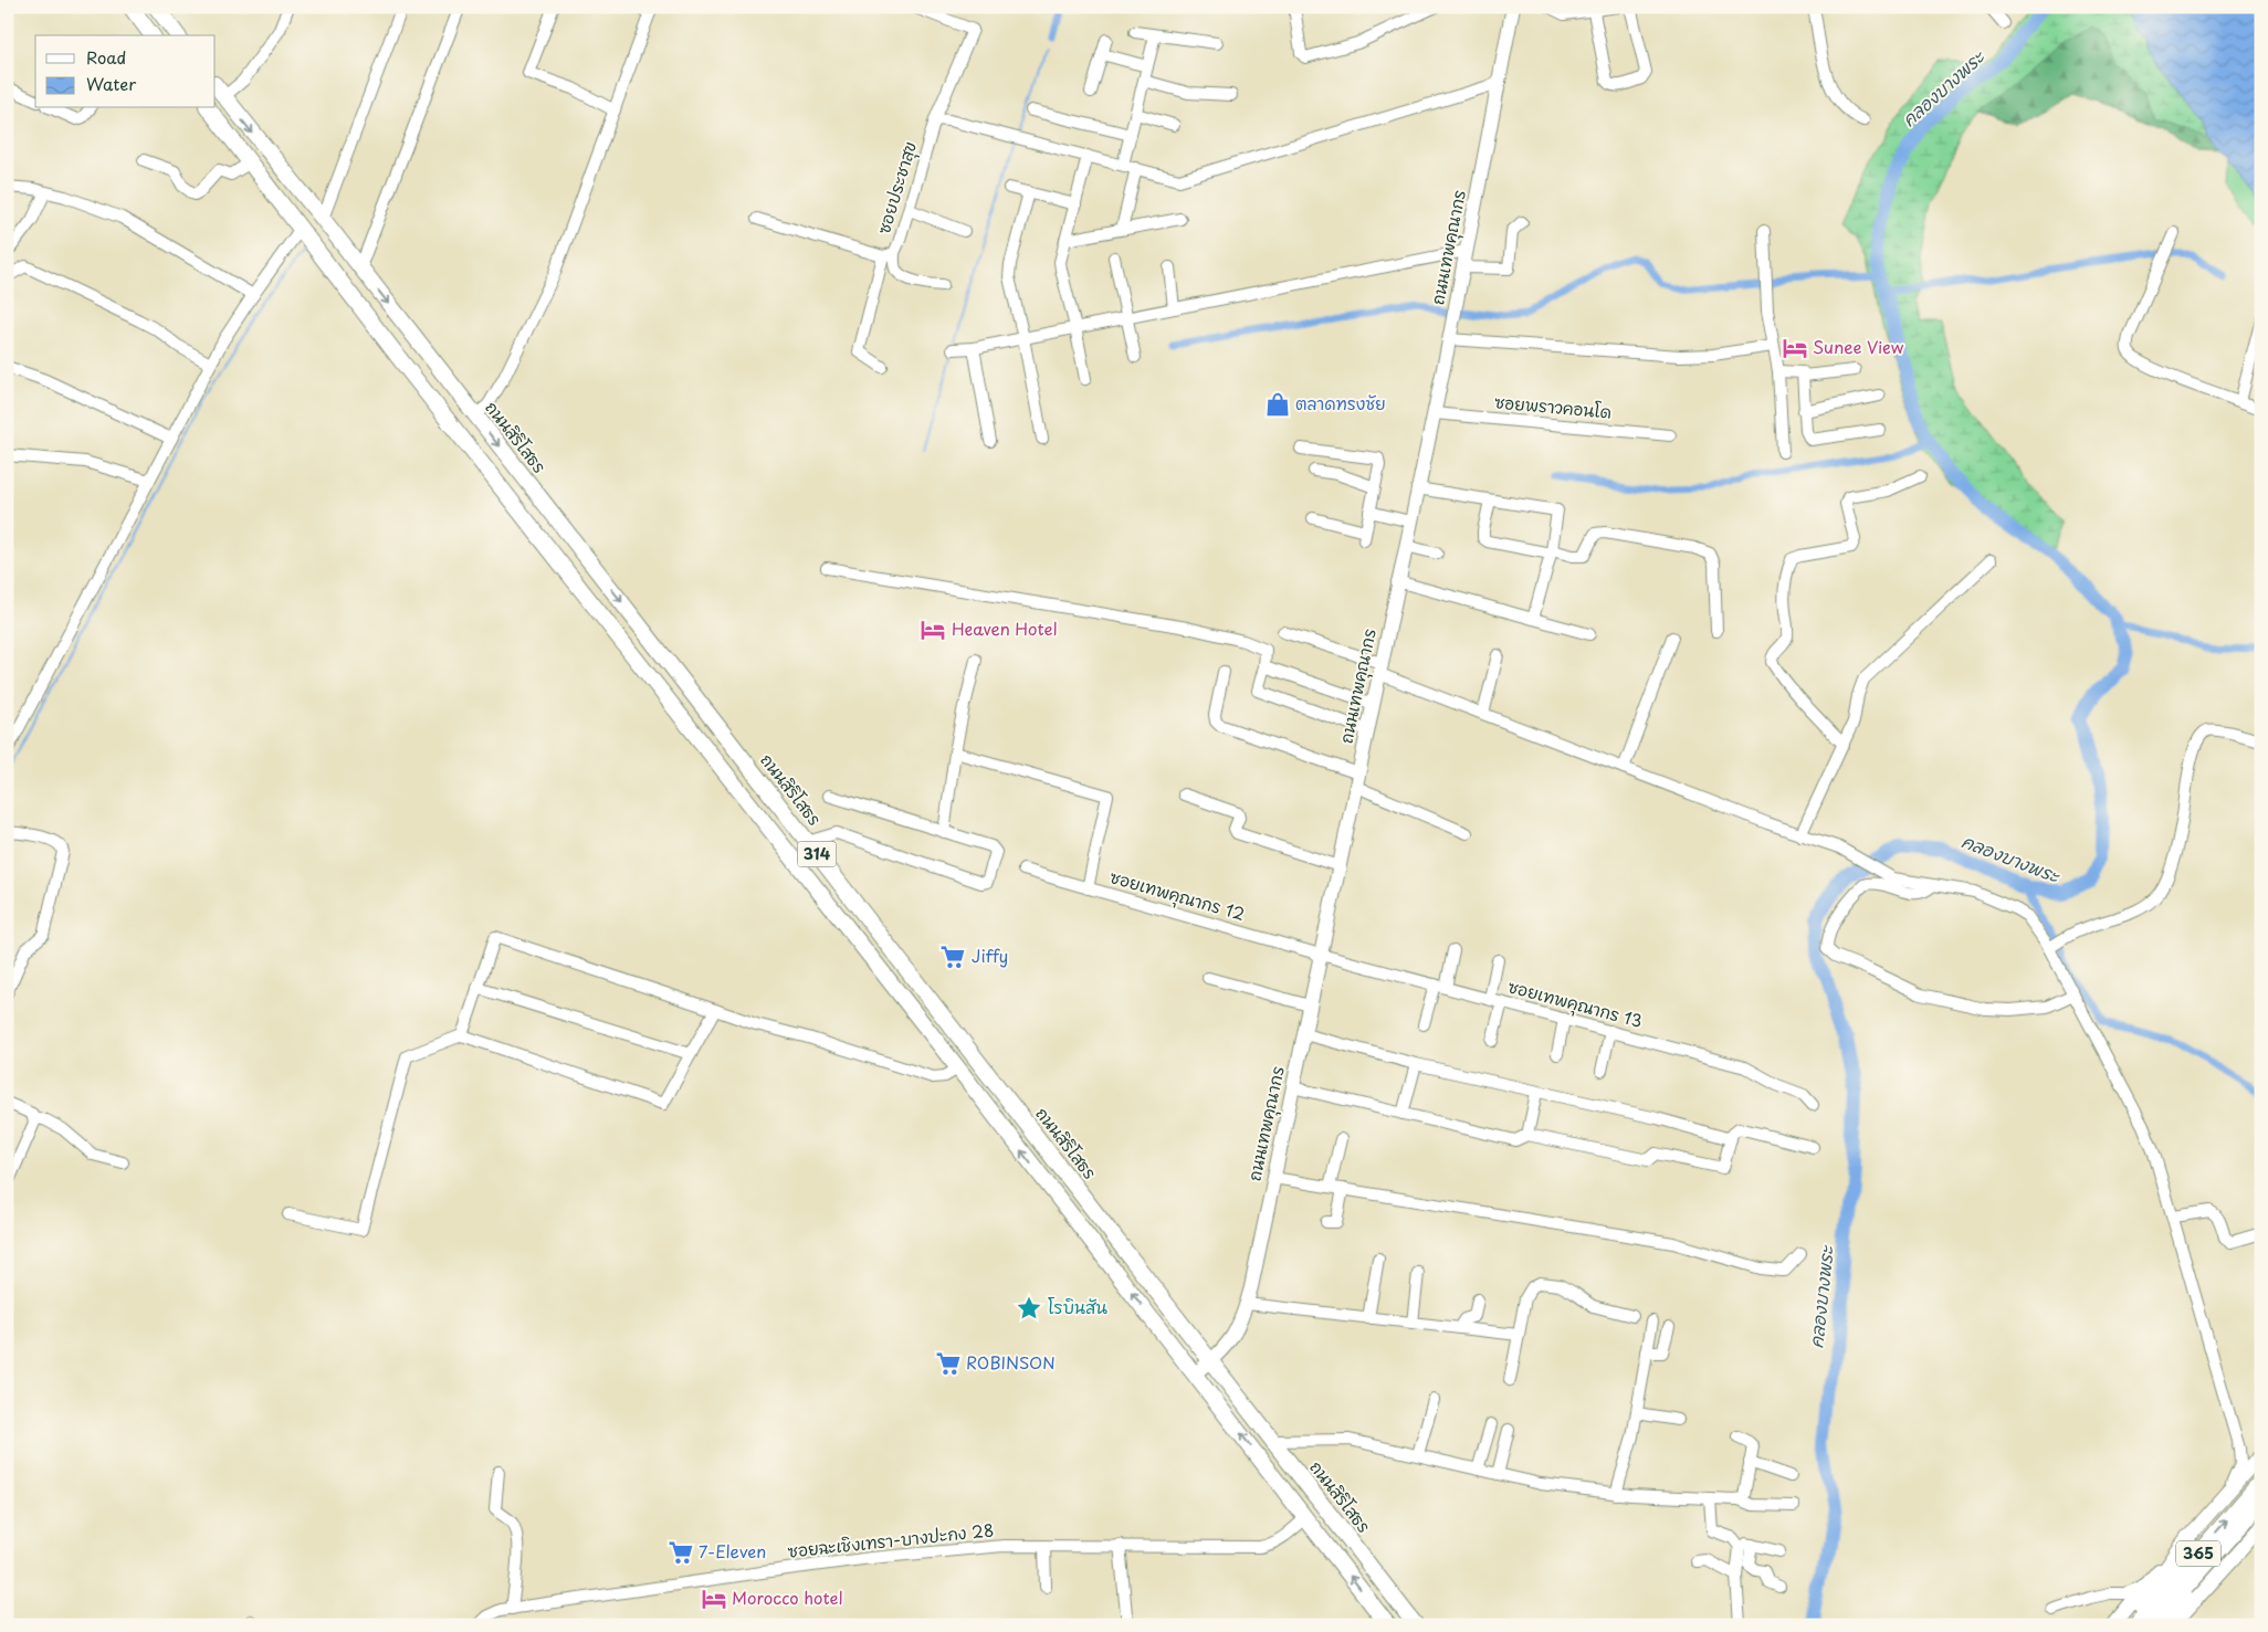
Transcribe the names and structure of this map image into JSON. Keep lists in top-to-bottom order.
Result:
{
  "streets": {
    "highway": ["ถนนสิริโสธร", "314", "365"],
    "main road": ["ถนนเทพคุณากร"],
    "street": [
      "ซอยประชาสุข",
      "ซอยพราวคอนโด",
      "ซอยเทพคุณากร 12",
      "ซอยเทพคุณากร 13",
      "ซอยฉะเชิงเทรา-บางปะกง 28"
    ]
  },
  "crossings": [
    ["ถนนเทพคุณากร", "ซอยพราวคอนโด"],
    ["ถนนเทพคุณากร", "ถนนสิริโสธร"],
    ["ถนนเทพคุณากร", "314"],
    ["ถนนเทพคุณากร", "ซอยเทพคุณากร 12"],
    ["ถนนเทพคุณากร", "ซอยเทพคุณากร 13"],
    ["314", "ซอยฉะเชิงเทรา-บางปะกง 28"],
    ["ซอยเทพคุณากร 12", "ซอยเทพคุณากร 13"]
  ],
  "water": ["คลองบางพระ"],
  "places": {
    "hotel": ["Sunee View", "Heaven Hotel", "Morocco hotel"],
    "shop": ["ตลาดทรงชัย"],
    "supermarket": ["Jiffy", "ROBINSON", "7-Eleven"],
    "place": ["โรบินสัน"]
  },
  "legend": ["Road", "Water"]
}
